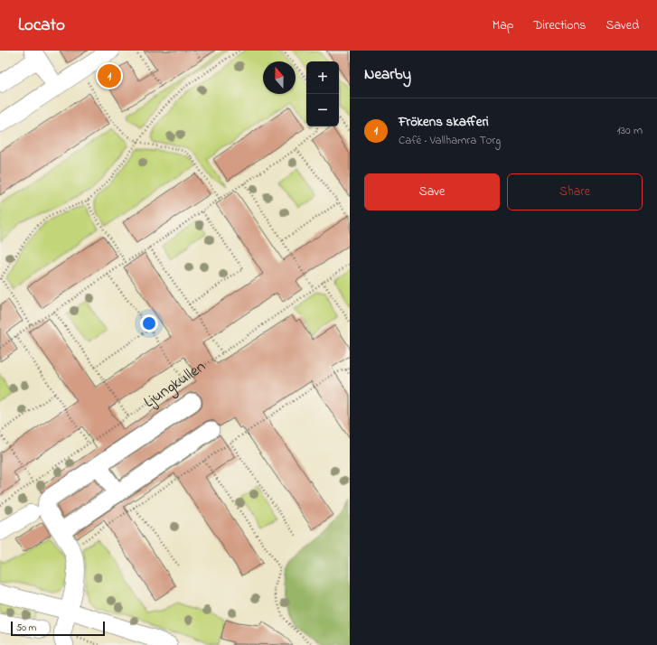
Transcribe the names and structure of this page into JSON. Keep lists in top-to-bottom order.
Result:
{
  "streets": {
    "path": ["Ljungkullen"]
  },
  "scale_bar": "50 m",
  "north": "top",
  "page": {
    "header": "Locato",
    "nav": ["Map", "Directions", "Saved"],
    "heading": "Nearby",
    "map_buttons": ["+", "−"],
    "pins": "1",
    "list": [
      {
        "mark": "1",
        "name": "Frökens skafferi",
        "note": "Café · Vallhamra Torg",
        "value": "130 m"
      }
    ],
    "buttons": ["Save", "Share"],
    "scale": "50 m"
  }
}
